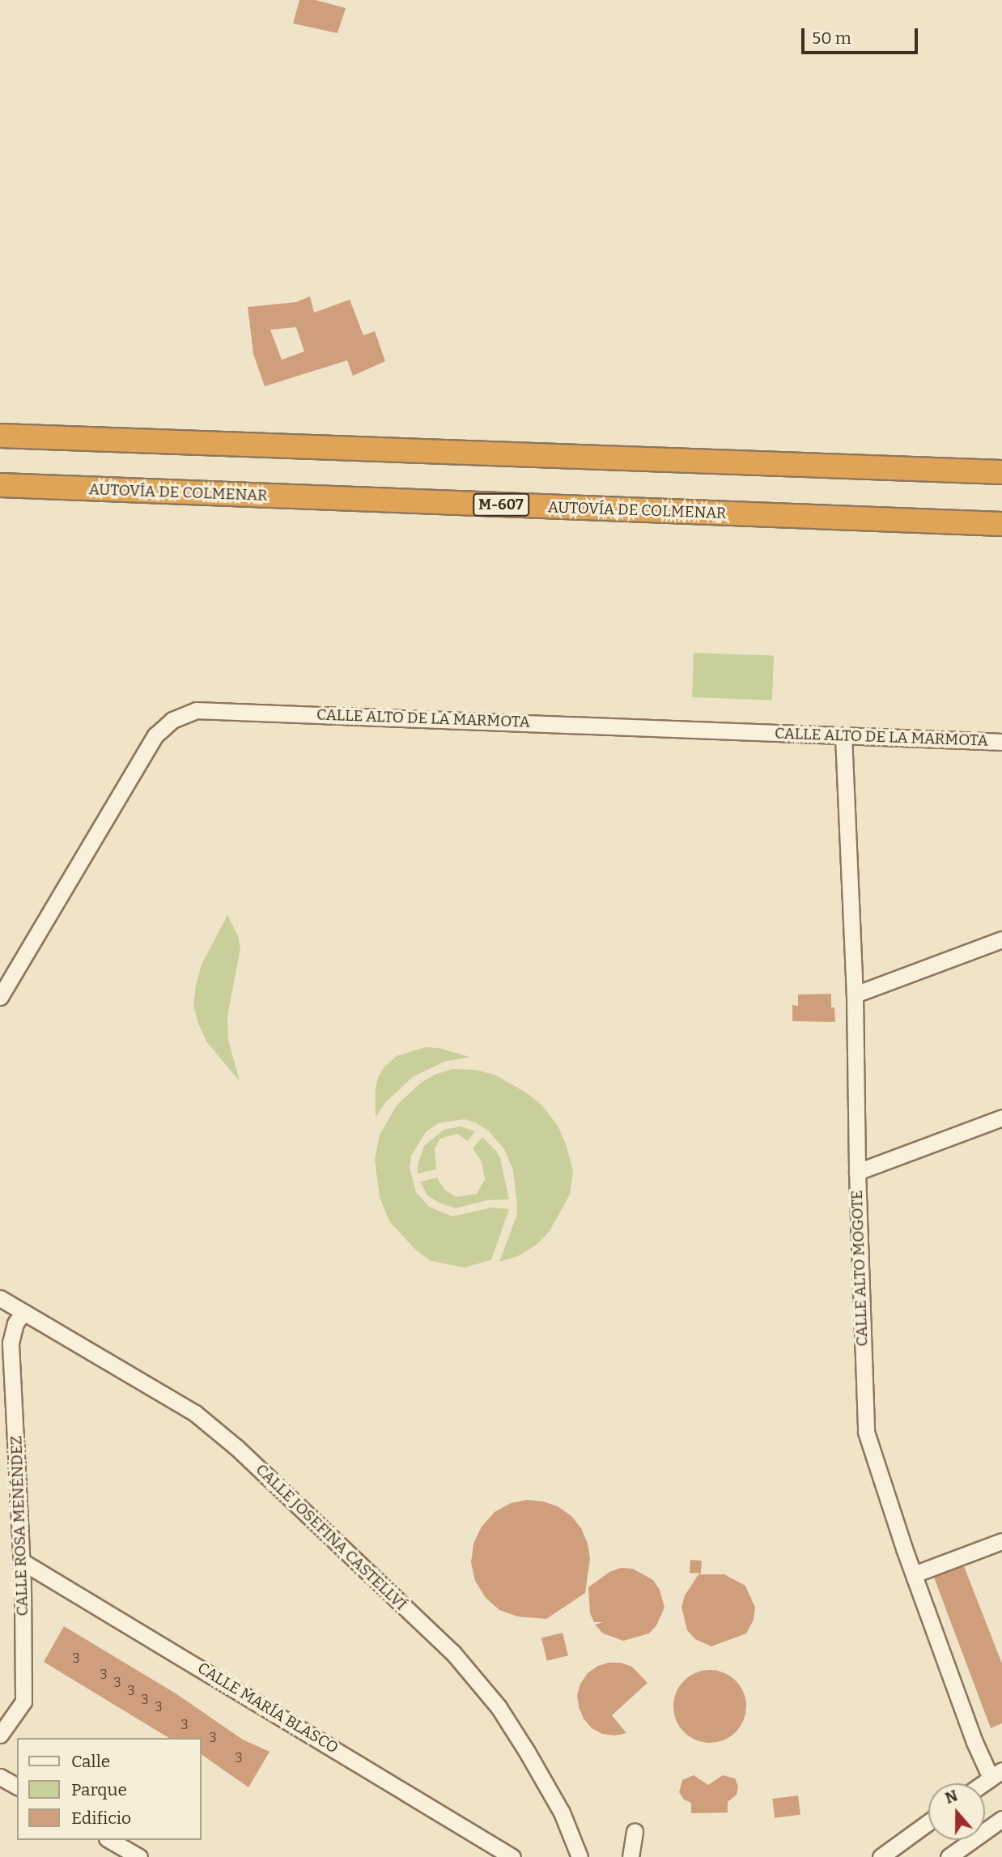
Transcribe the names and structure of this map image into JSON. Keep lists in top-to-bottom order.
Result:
{
  "streets": {
    "highway": ["AUTOVÍA DE COLMENAR", "M-607"],
    "street": [
      "CALLE ALTO DE LA MARMOTA",
      "CALLE ALTO MOGOTE",
      "CALLE ROSA MENÉNDEZ",
      "CALLE JOSEFINA CASTELLVÍ",
      "CALLE MARÍA BLASCO"
    ]
  },
  "crossings": [
    ["CALLE ALTO DE LA MARMOTA", "CALLE ALTO MOGOTE"],
    ["CALLE ROSA MENÉNDEZ", "CALLE JOSEFINA CASTELLVÍ"],
    ["CALLE ROSA MENÉNDEZ", "CALLE MARÍA BLASCO"]
  ],
  "house_numbers": [
    "3",
    "3",
    "3",
    "3",
    "3",
    "3",
    "3",
    "3",
    "3"
  ],
  "legend": ["Calle", "Parque", "Edificio"],
  "scale_bar": "50 m",
  "north": "top"
}
